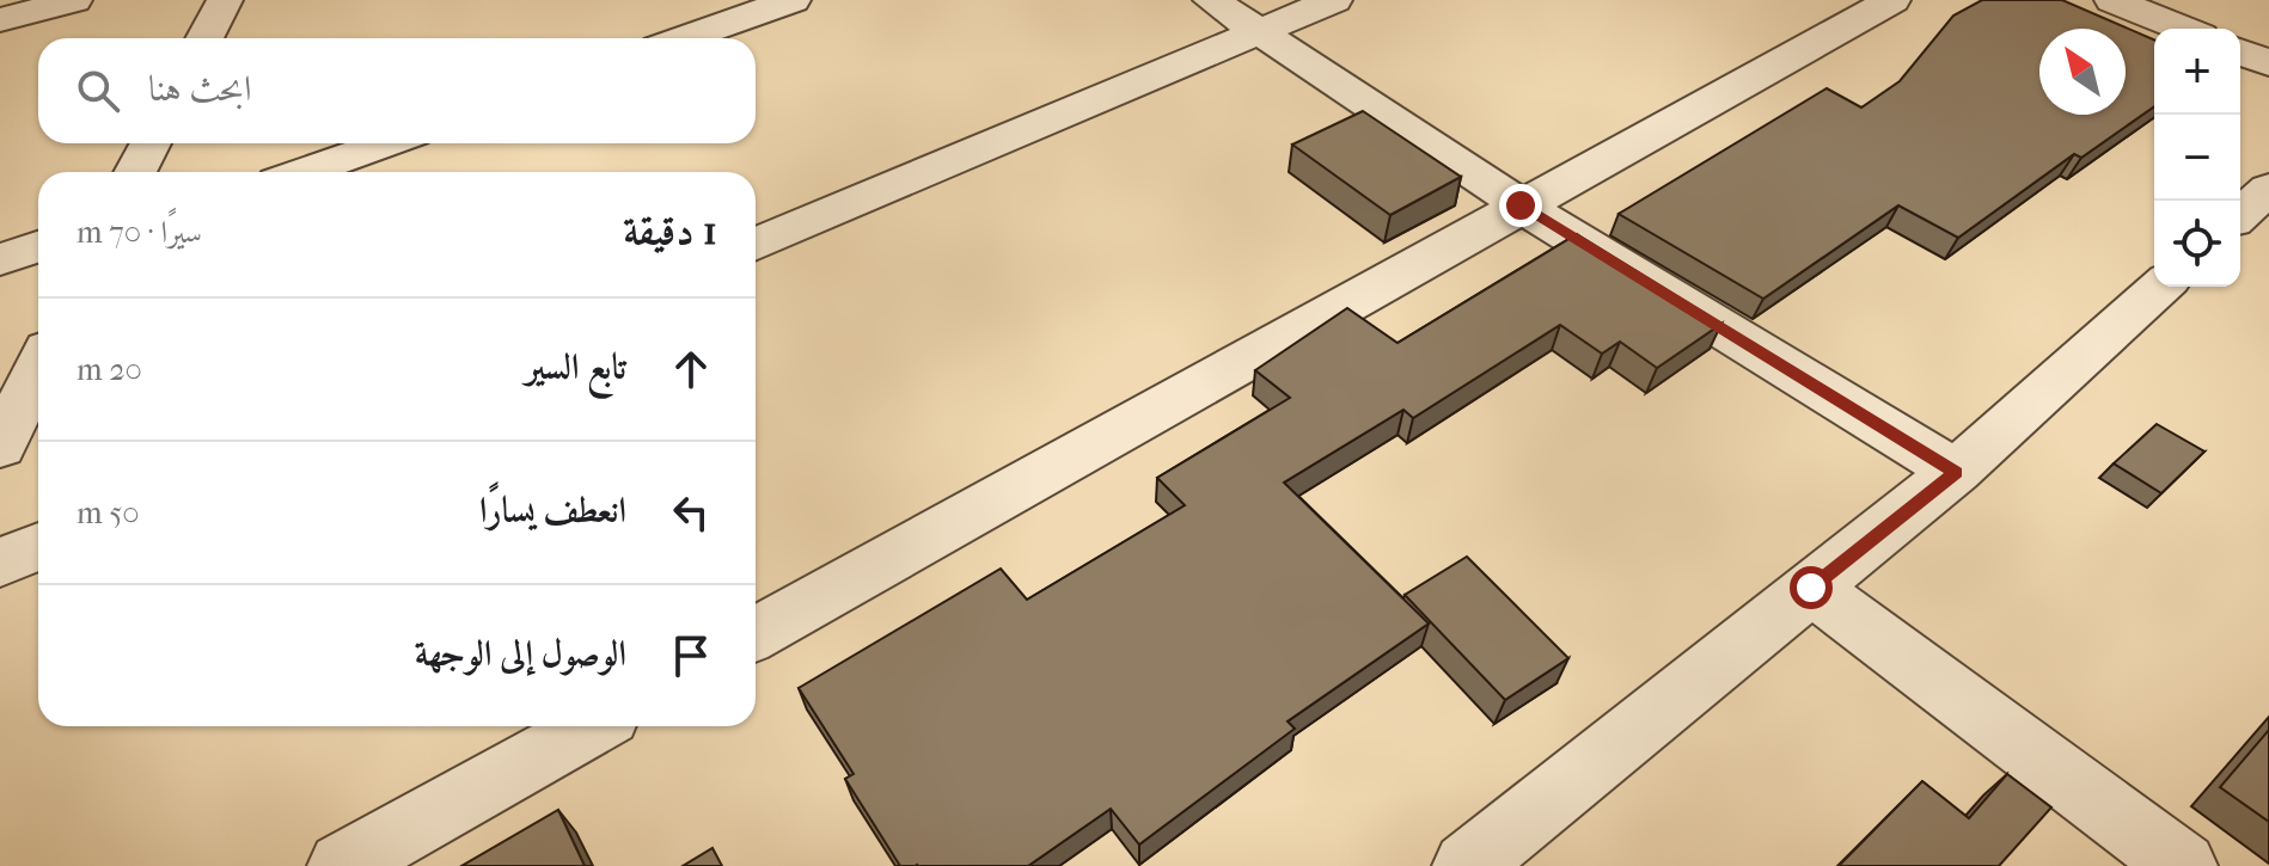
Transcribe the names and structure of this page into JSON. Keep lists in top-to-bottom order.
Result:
{
  "north": "top left",
  "page": {
    "map_buttons": ["+", "−"],
    "search": "ابحث هنا",
    "heading": ["1 دقيقة", "سيرًا · 70 m"],
    "list": [
      ["تابع السير", "20 m"],
      ["انعطف يسارًا", "50 m"],
      "الوصول إلى الوجهة"
    ]
  }
}
